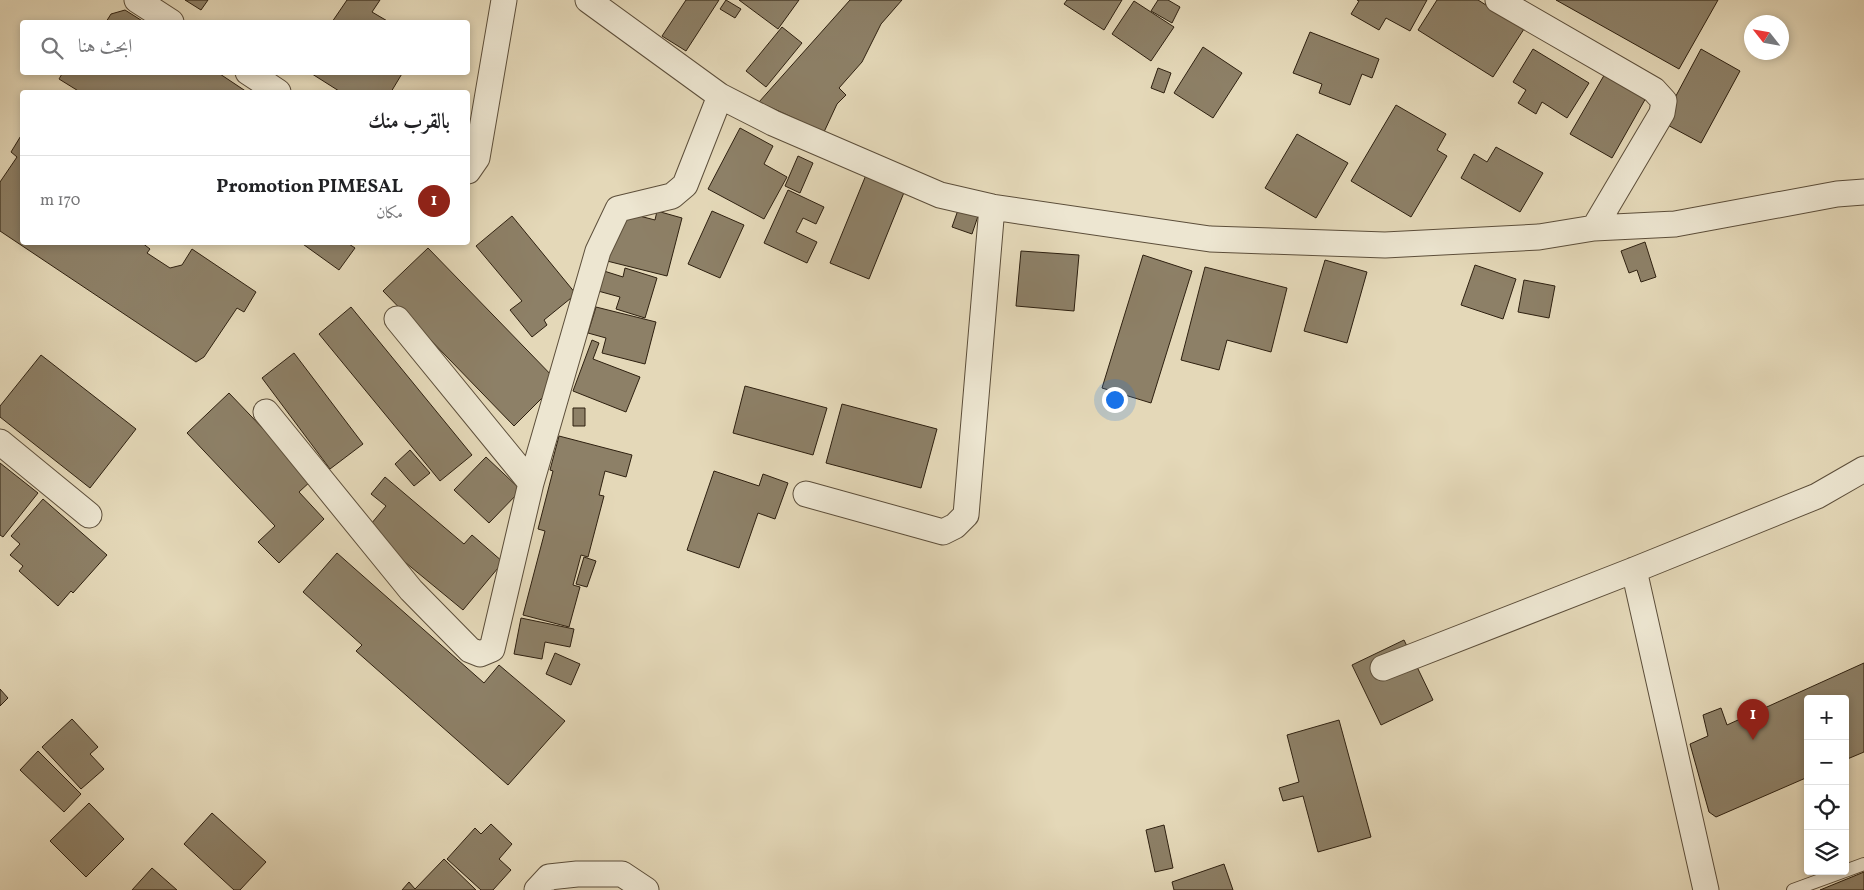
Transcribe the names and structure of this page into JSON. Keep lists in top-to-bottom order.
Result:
{
  "north": "top left",
  "page": {
    "search": "ابحث هنا",
    "heading": "بالقرب منك",
    "list": [
      {
        "mark": "1",
        "name": "Promotion PIMESAL",
        "note": "مكان",
        "value": "170 m"
      }
    ],
    "map_buttons": ["+", "−"],
    "pins": "1"
  }
}
